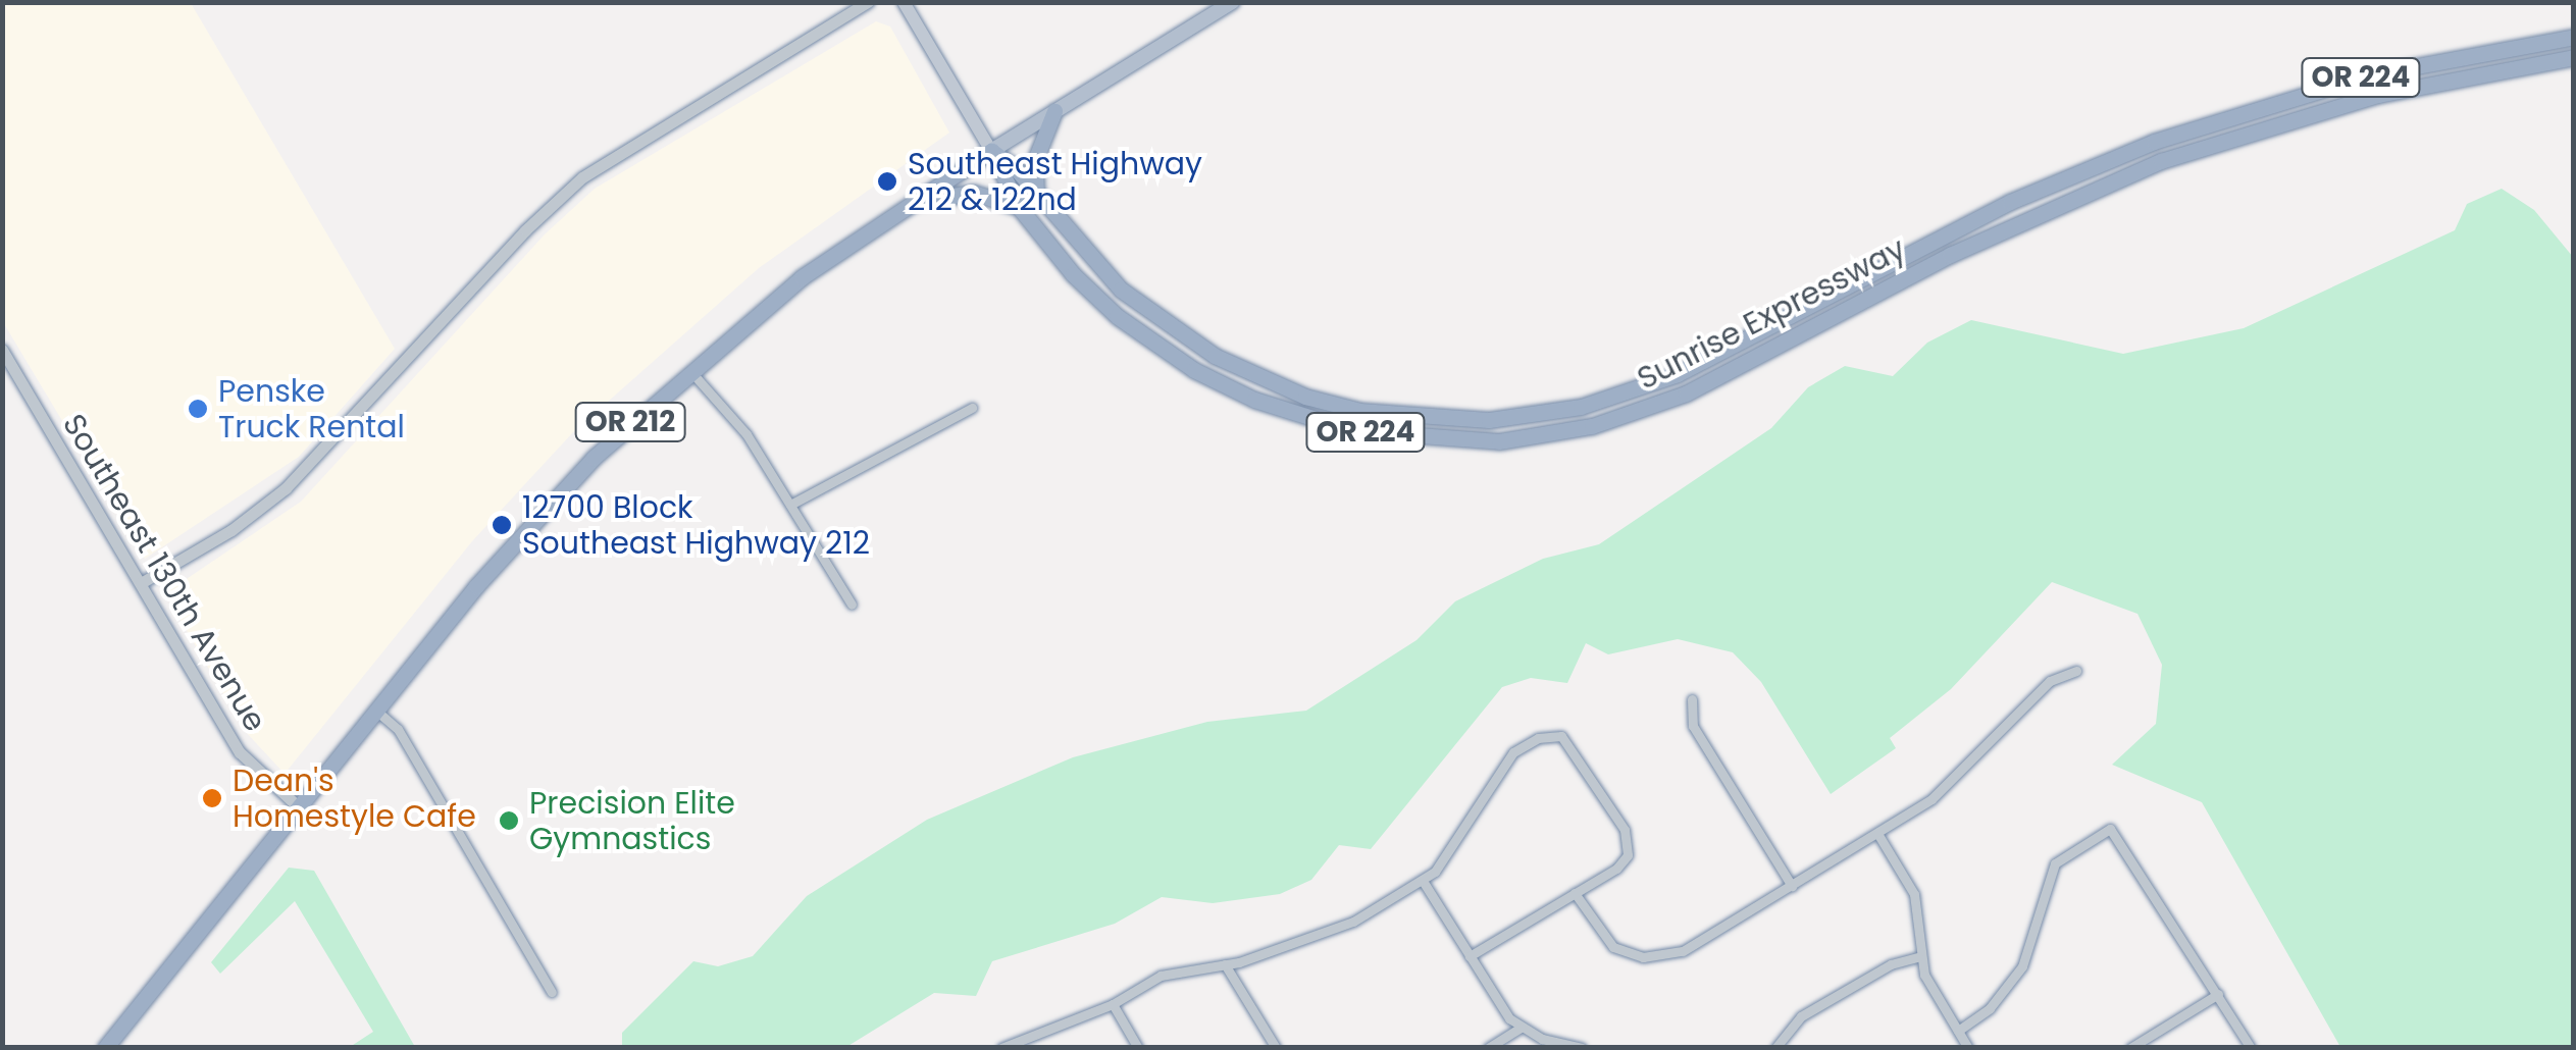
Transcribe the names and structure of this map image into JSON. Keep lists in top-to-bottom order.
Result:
{
  "streets": {
    "highway": ["OR 224", "Sunrise Expressway", "OR 212"],
    "street": ["Southeast 130th Avenue"]
  },
  "crossings": [
    ["Sunrise Expressway", "OR 212"],
    ["OR 212", "Southeast 130th Avenue"]
  ],
  "places": [
    "Southeast Highway 212 & 122nd",
    "Penske Truck Rental",
    "12700 Block Southeast Highway 212",
    "Dean's Homestyle Cafe",
    "Precision Elite Gymnastics"
  ]
}
